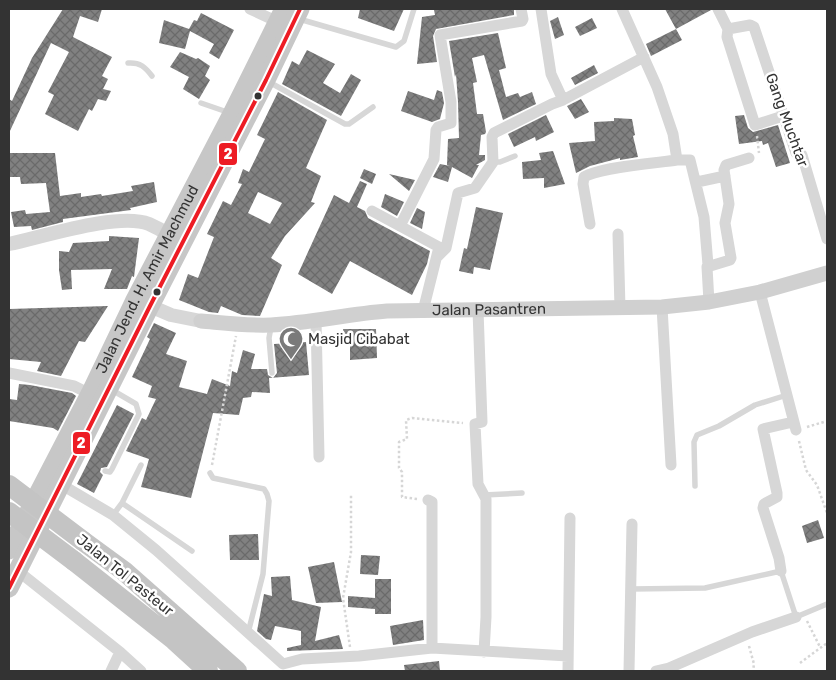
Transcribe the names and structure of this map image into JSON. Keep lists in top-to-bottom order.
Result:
{
  "streets": {
    "highway": ["Jalan Jend. H. Amir Machmud", "Jalan Tol Pasteur"],
    "main road": ["Jalan Pasantren"],
    "street": ["Gang Muchtar"]
  },
  "crossings": [
    ["Jalan Jend. H. Amir Machmud", "Jalan Pasantren"]
  ],
  "places": {
    "mosque": ["Masjid Cibabat"]
  },
  "lines": ["transit line 2"]
}
